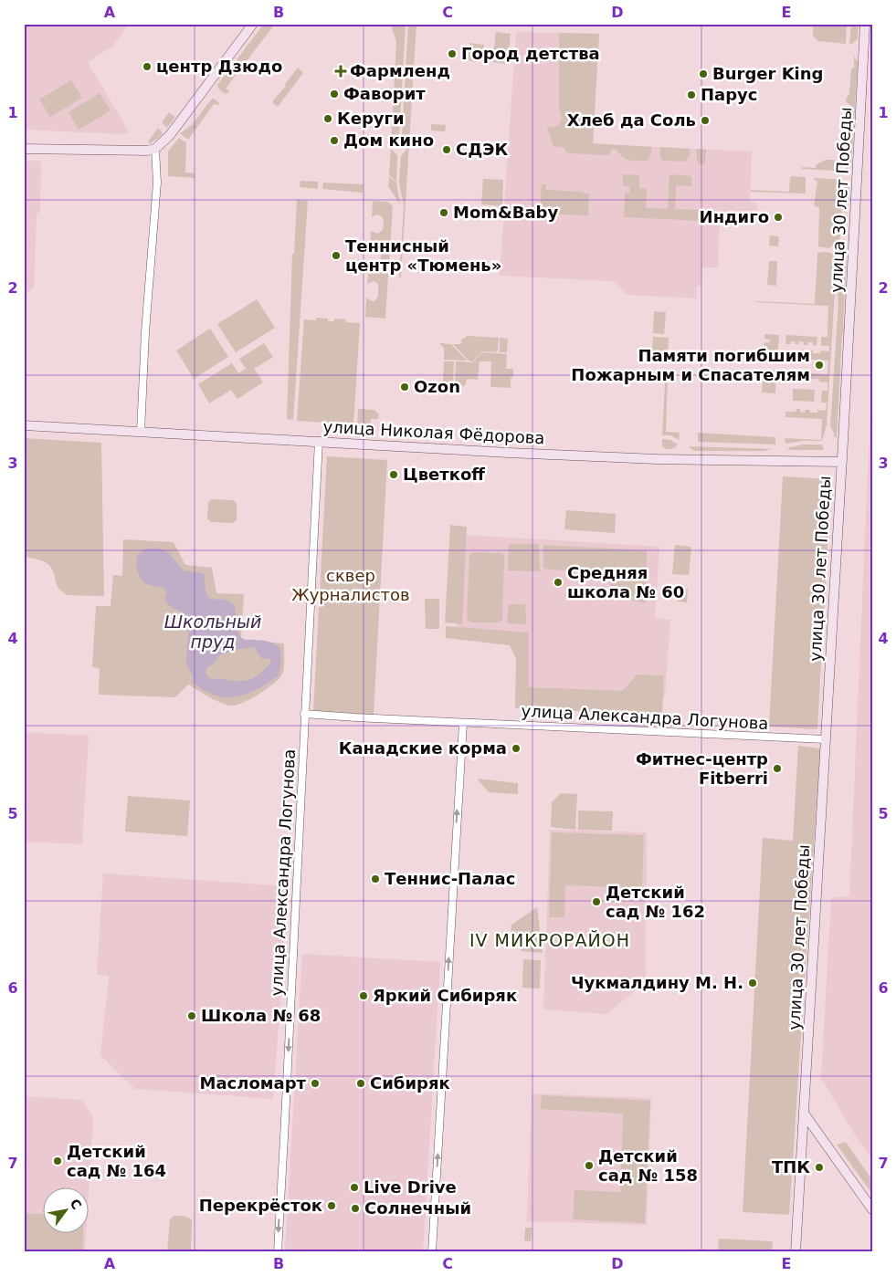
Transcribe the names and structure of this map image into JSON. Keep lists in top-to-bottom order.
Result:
{
  "streets": {
    "street": ["улица 30 лет Победы", "улица Николая Фёдорова", "улица Александра Логунова"]
  },
  "crossings": [
    ["улица 30 лет Победы", "улица Николая Фёдорова"],
    ["улица 30 лет Победы", "улица Александра Логунова"],
    ["улица Николая Фёдорова", "улица Александра Логунова"]
  ],
  "one_way": ["улица Александра Логунова"],
  "districts": ["IV МИКРОРАЙОН"],
  "water": ["Школьный пруд"],
  "parks": ["сквер Журналистов"],
  "places": {
    "other": [
      "Город детства",
      "центр Дзюдо",
      "Burger King",
      "Фаворит",
      "Парус",
      "Керуги",
      "Хлеб да Соль",
      "Дом кино",
      "СДЭК",
      "Mom&Baby",
      "Индиго",
      "Теннисный центр «Тюмень»",
      "Памяти погибшим Пожарным и Спасателям",
      "Ozon",
      "Цветкоff",
      "Средняя школа № 60",
      "Канадские корма",
      "Фитнес-центр Fitberri",
      "Теннис-Палас",
      "Детский сад № 162",
      "Чукмалдину М. Н.",
      "Яркий Сибиряк",
      "Школа № 68",
      "Масломарт",
      "Сибиряк",
      "Детский сад № 164",
      "Детский сад № 158",
      "ТПК",
      "Live Drive",
      "Перекрёсток",
      "Солнечный"
    ],
    "health": ["Фармленд"]
  },
  "north": "top right",
  "grid": {
    "columns": [
      "A",
      "B",
      "C",
      "D",
      "E"
    ],
    "rows": [
      "1",
      "2",
      "3",
      "4",
      "5",
      "6",
      "7"
    ]
  }
}
